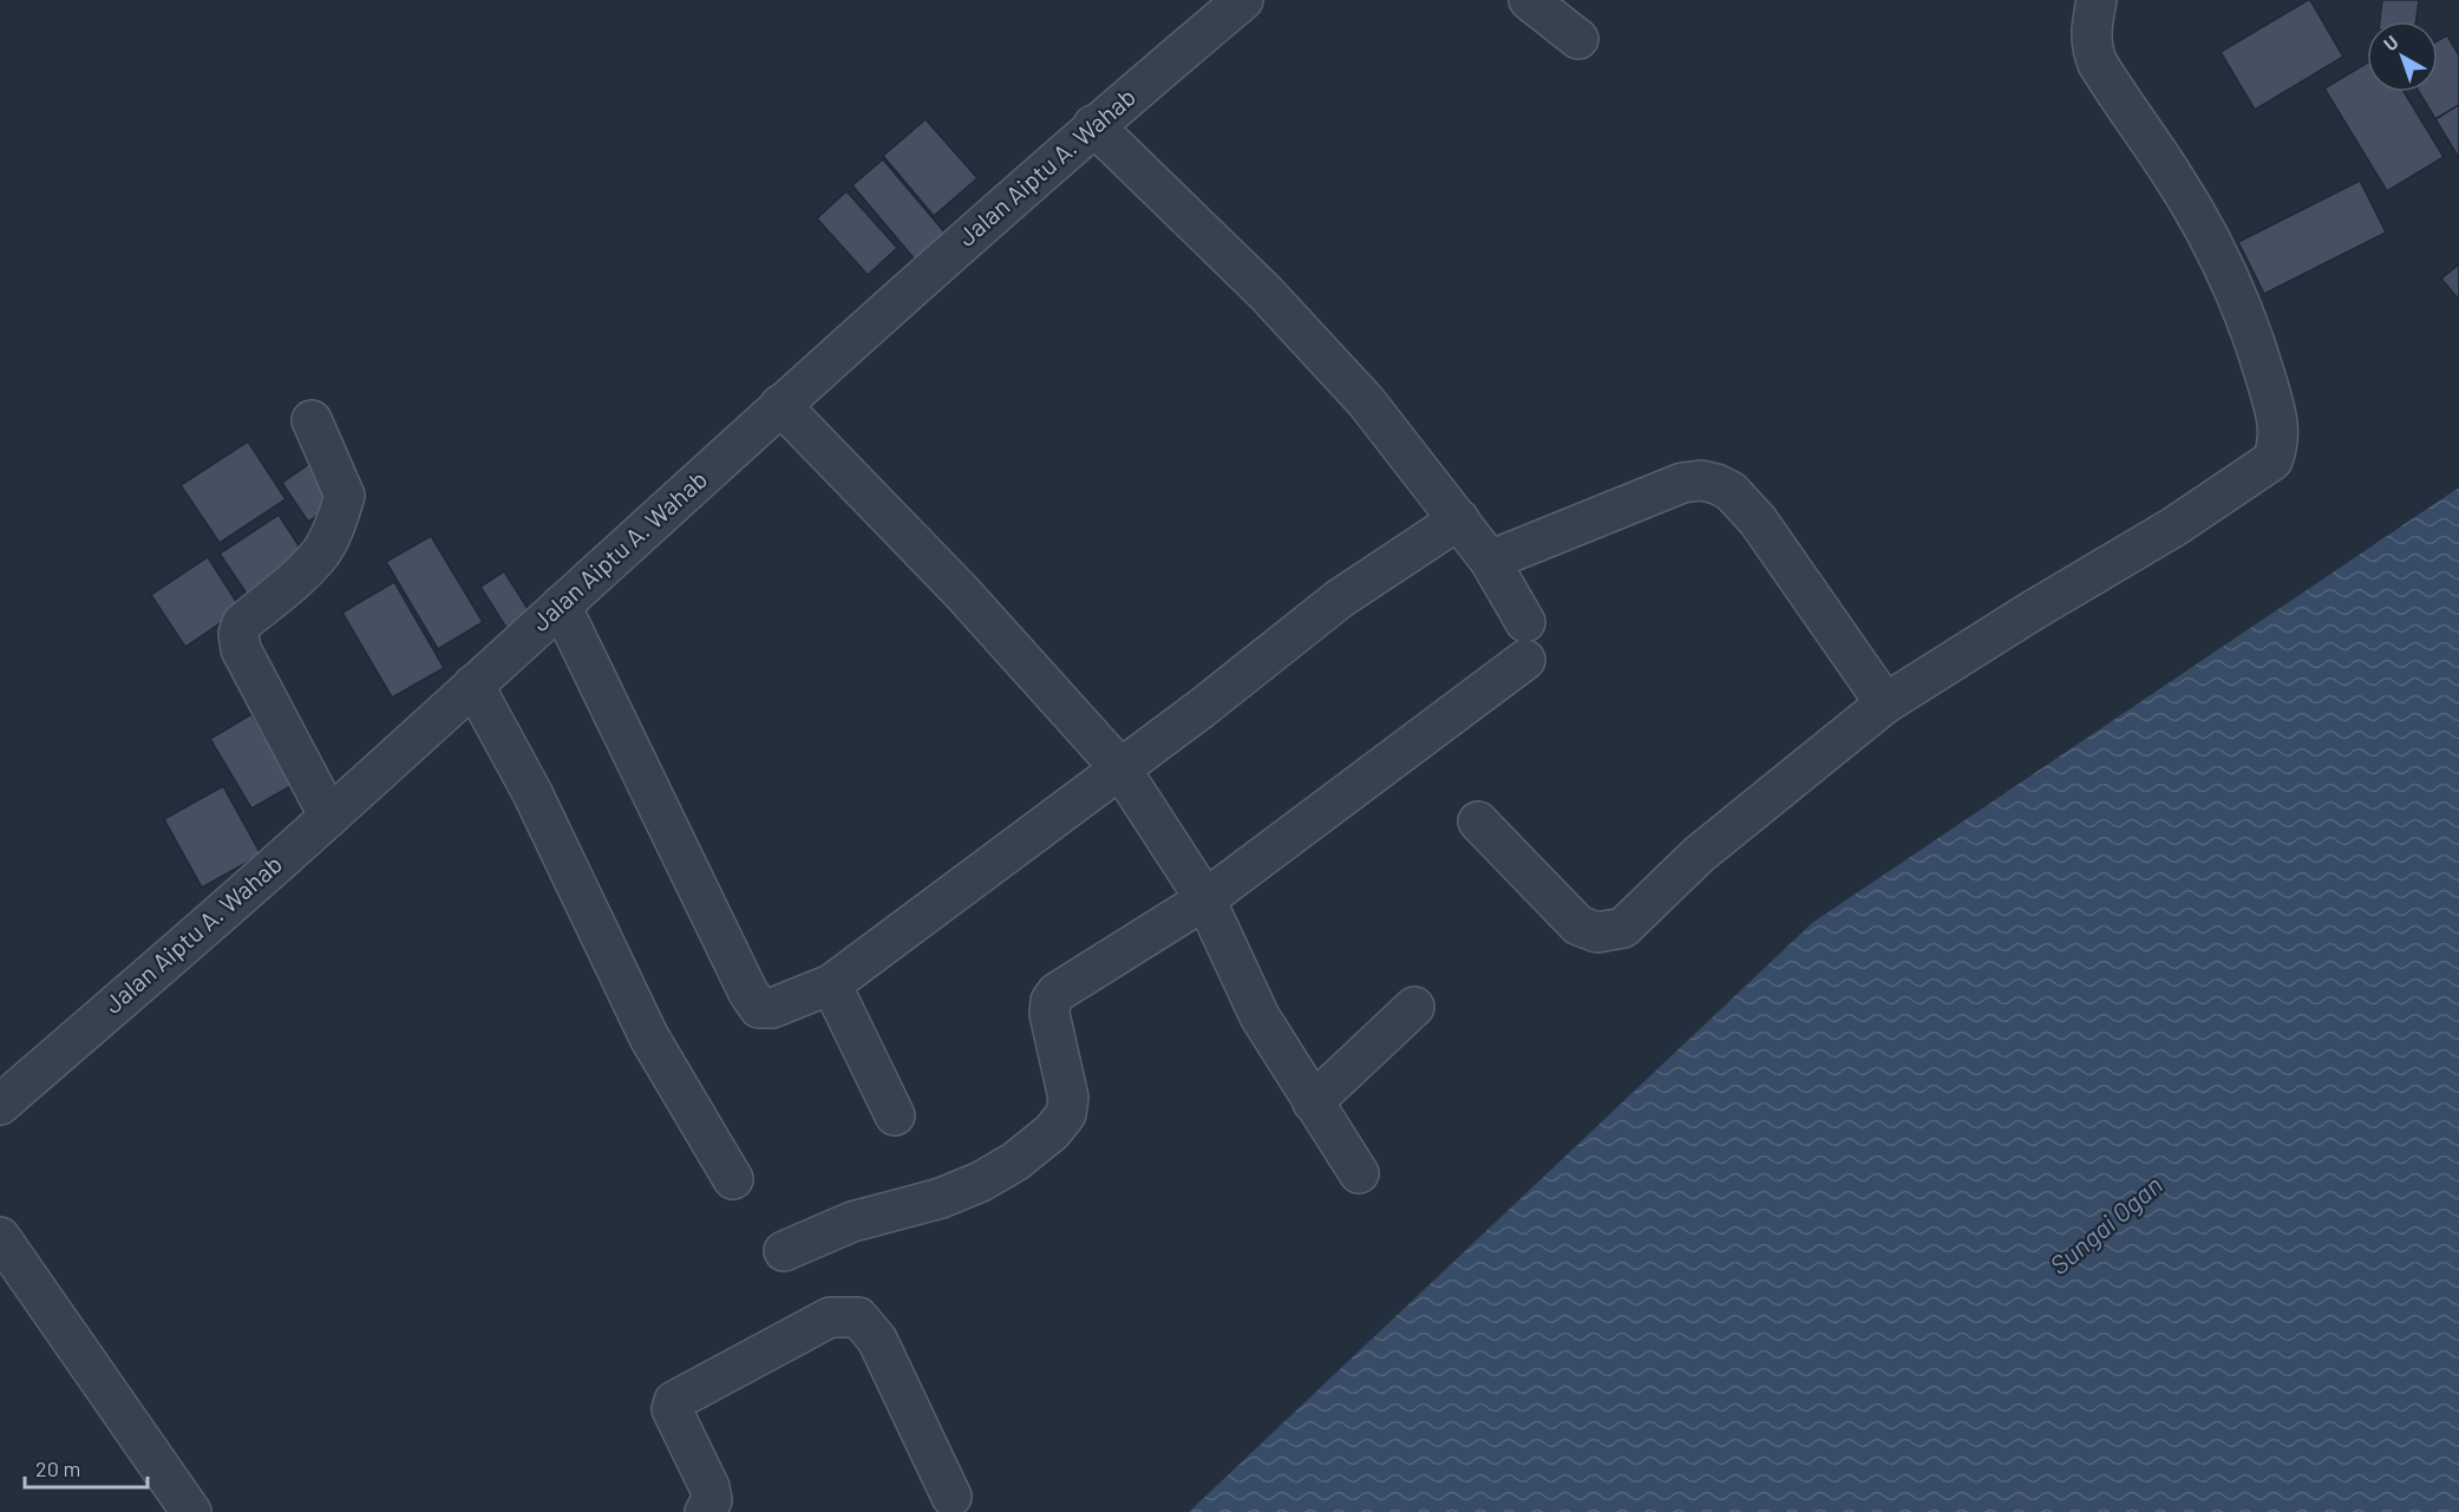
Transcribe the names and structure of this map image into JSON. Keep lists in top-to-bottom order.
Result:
{
  "streets": {
    "street": ["Jalan Aiptu A. Wahab"]
  },
  "water": ["Sungai Ogan"],
  "scale_bar": "20 m",
  "north": "top left"
}
